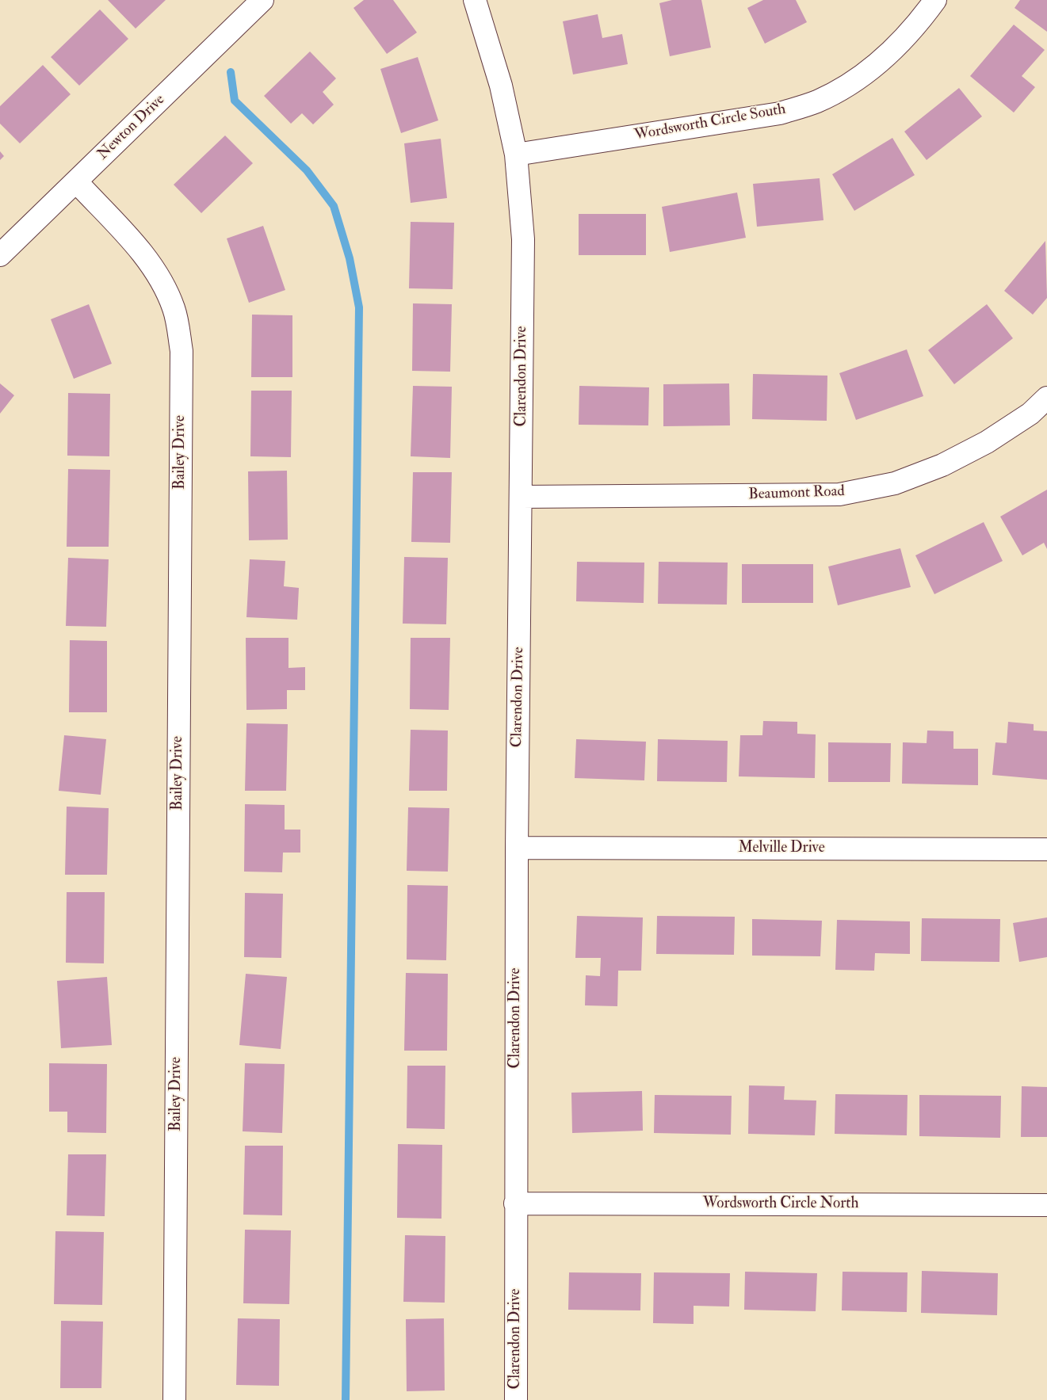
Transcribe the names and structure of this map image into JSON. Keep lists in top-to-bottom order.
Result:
{
  "streets": {
    "street": [
      "Wordsworth Circle South",
      "Newton Drive",
      "Clarendon Drive",
      "Bailey Drive",
      "Beaumont Road",
      "Melville Drive",
      "Wordsworth Circle North"
    ]
  },
  "crossings": [
    ["Wordsworth Circle South", "Clarendon Drive"],
    ["Newton Drive", "Bailey Drive"],
    ["Clarendon Drive", "Beaumont Road"],
    ["Clarendon Drive", "Melville Drive"],
    ["Clarendon Drive", "Wordsworth Circle North"]
  ]
}
